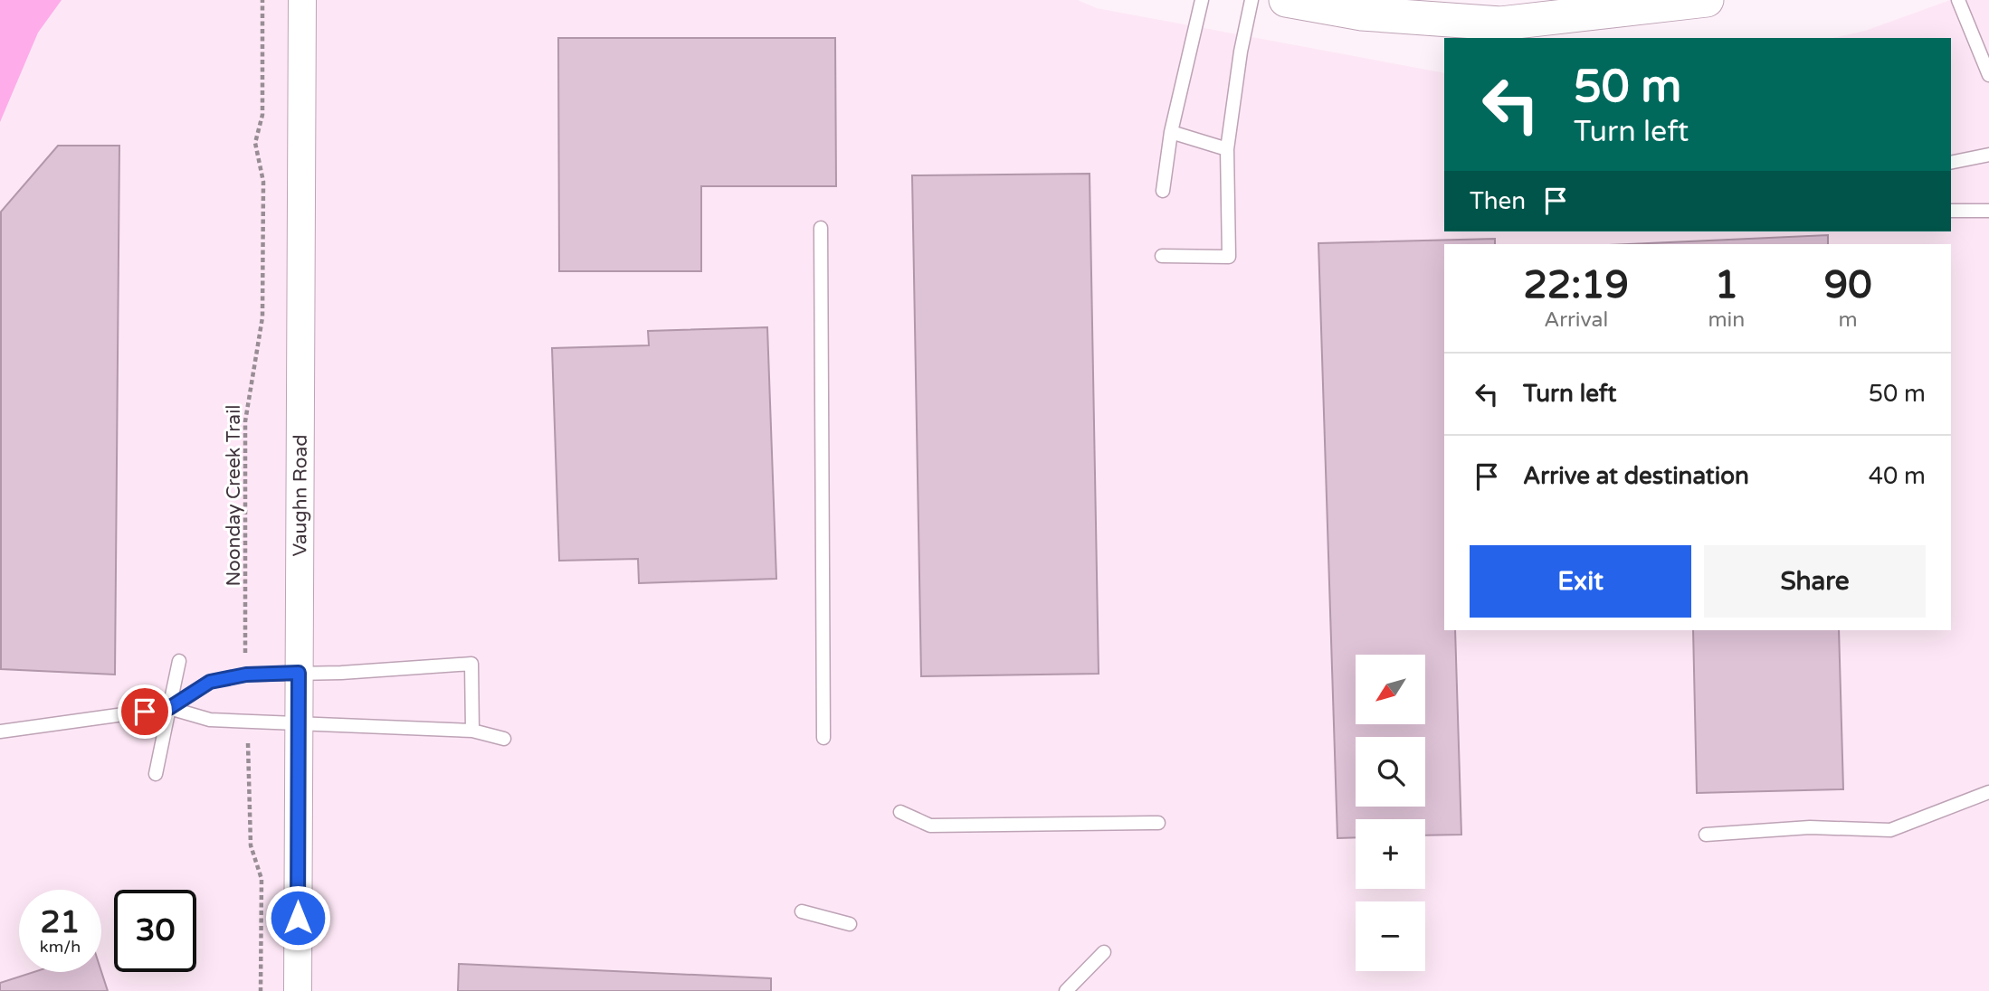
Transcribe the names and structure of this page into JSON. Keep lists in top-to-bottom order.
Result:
{
  "streets": {
    "street": ["Vaughn Road"],
    "path": ["Noonday Creek Trail"]
  },
  "north": "bottom left",
  "page": {
    "turn": ["50 m", "Turn left"],
    "then": "Then",
    "eta": [
      "22:19",
      "Arrival",
      "1",
      "min",
      "90",
      "m"
    ],
    "list": [
      {
        "name": "Turn left",
        "value": "50 m"
      },
      {
        "name": "Arrive at destination",
        "value": "40 m"
      }
    ],
    "buttons": ["Exit", "Share"],
    "map_buttons": ["+", "−"],
    "speed": "21 km/h",
    "limit": "30"
  }
}
